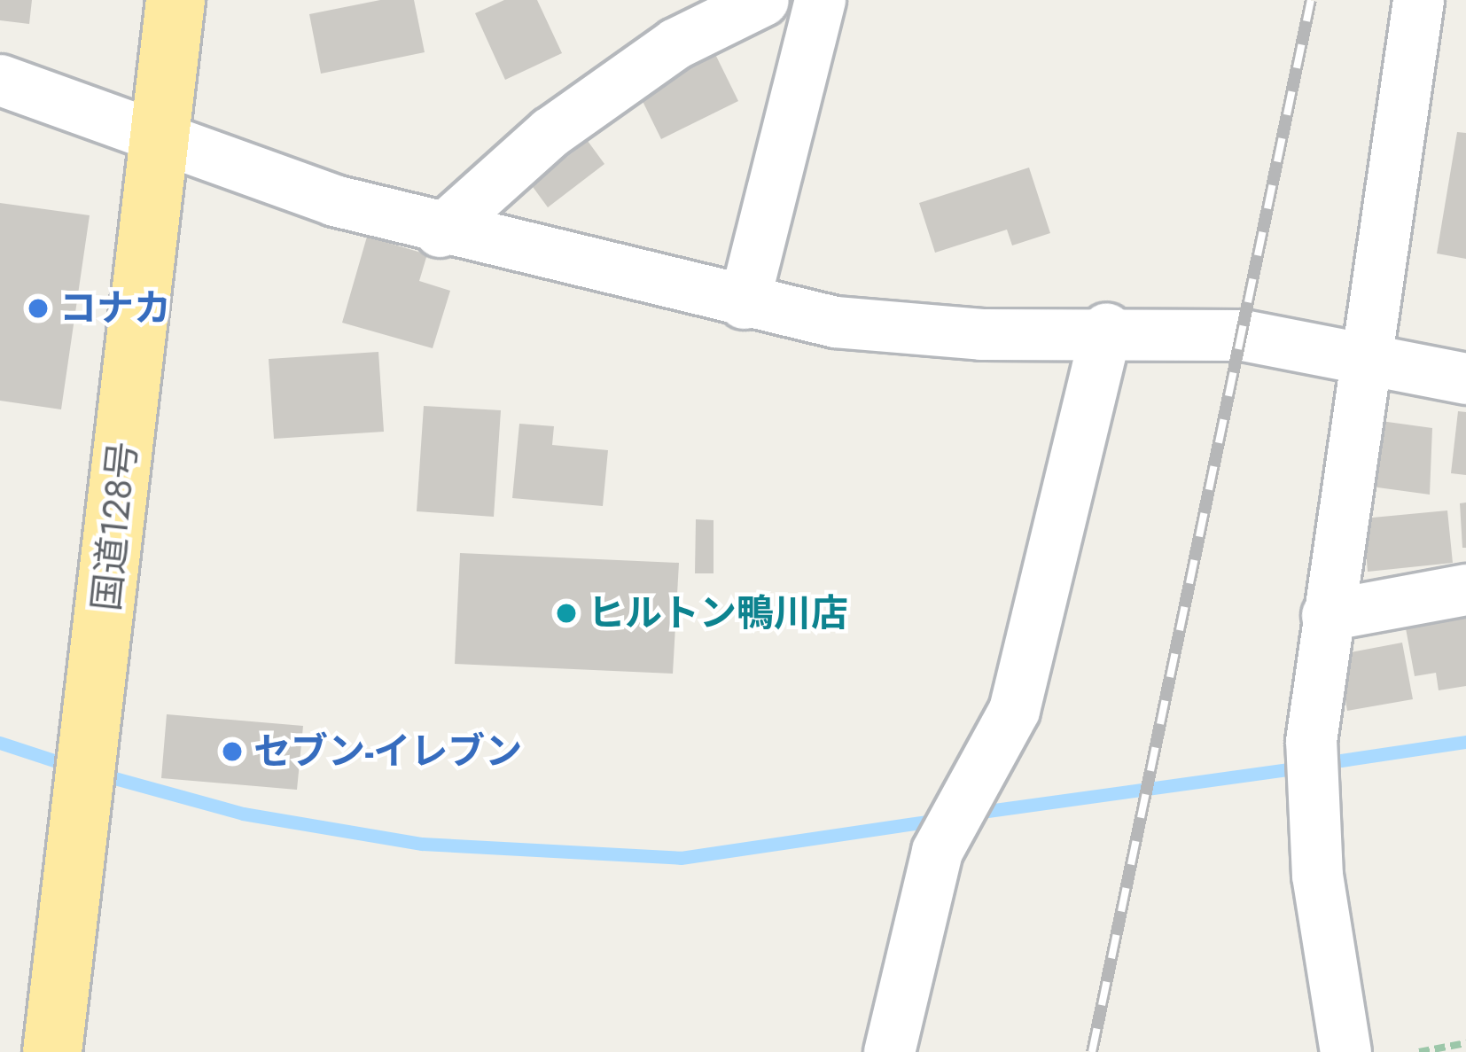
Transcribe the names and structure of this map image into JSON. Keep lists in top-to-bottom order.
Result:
{
  "streets": {
    "highway": ["国道128号"]
  },
  "places": ["コナカ", "ヒルトン鴨川店", "セブン-イレブン"]
}
